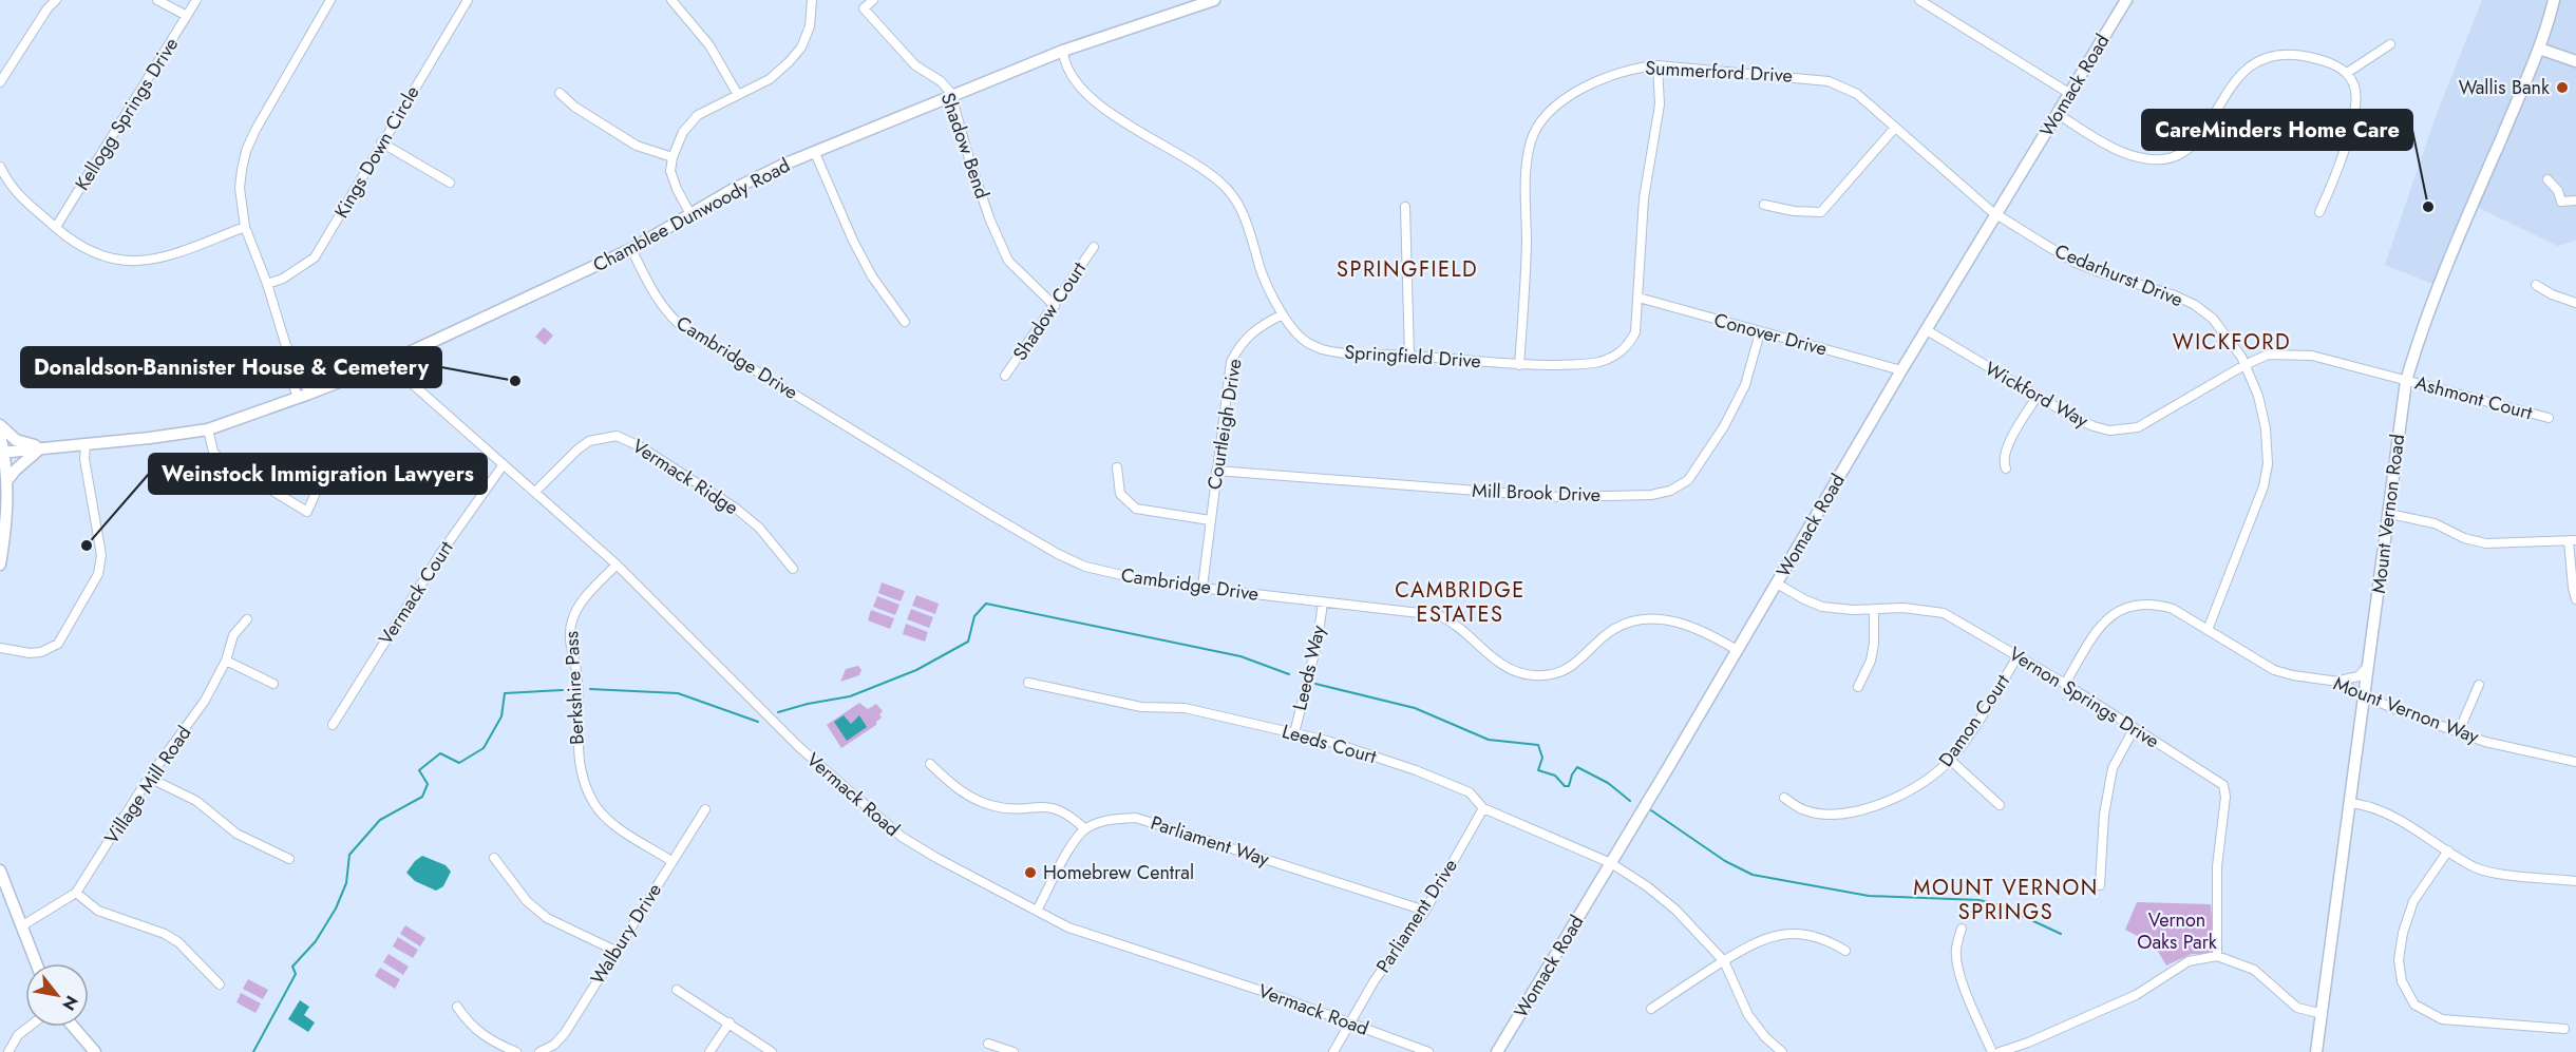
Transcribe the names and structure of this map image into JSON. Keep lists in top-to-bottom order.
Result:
{
  "streets": {
    "street": [
      "Summerford Drive",
      "Womack Road",
      "Kellogg Springs Drive",
      "Shadow Bend",
      "Kings Down Circle",
      "Chamblee Dunwoody Road",
      "Cedarhurst Drive",
      "Shadow Court",
      "Conover Drive",
      "Springfield Drive",
      "Cambridge Drive",
      "Wickford Way",
      "Ashmont Court",
      "Courtleigh Drive",
      "Vermack Ridge",
      "Mill Brook Drive",
      "Mount Vernon Road",
      "Vermack Court",
      "Leeds Way",
      "Berkshire Pass",
      "Vernon Springs Drive",
      "Mount Vernon Way",
      "Damon Court",
      "Leeds Court",
      "Village Mill Road",
      "Vermack Road",
      "Parliament Way",
      "Parliament Drive",
      "Walbury Drive"
    ]
  },
  "crossings": [
    ["Summerford Drive", "Womack Road"],
    ["Summerford Drive", "Cedarhurst Drive"],
    ["Summerford Drive", "Springfield Drive"],
    ["Womack Road", "Cedarhurst Drive"],
    ["Womack Road", "Conover Drive"],
    ["Womack Road", "Cambridge Drive"],
    ["Womack Road", "Wickford Way"],
    ["Womack Road", "Vernon Springs Drive"],
    ["Womack Road", "Leeds Court"],
    ["Shadow Bend", "Chamblee Dunwoody Road"],
    ["Shadow Bend", "Shadow Court"],
    ["Chamblee Dunwoody Road", "Springfield Drive"],
    ["Chamblee Dunwoody Road", "Cambridge Drive"],
    ["Chamblee Dunwoody Road", "Vermack Road"],
    ["Cedarhurst Drive", "Wickford Way"],
    ["Cedarhurst Drive", "Mount Vernon Way"],
    ["Conover Drive", "Springfield Drive"],
    ["Conover Drive", "Mill Brook Drive"],
    ["Springfield Drive", "Courtleigh Drive"],
    ["Cambridge Drive", "Courtleigh Drive"],
    ["Cambridge Drive", "Leeds Way"],
    ["Wickford Way", "Ashmont Court"],
    ["Wickford Way", "Mount Vernon Road"],
    ["Ashmont Court", "Mount Vernon Road"],
    ["Courtleigh Drive", "Mill Brook Drive"],
    ["Vermack Ridge", "Vermack Road"],
    ["Mount Vernon Road", "Mount Vernon Way"],
    ["Vermack Court", "Vermack Road"],
    ["Leeds Way", "Leeds Court"],
    ["Berkshire Pass", "Vermack Road"],
    ["Berkshire Pass", "Walbury Drive"],
    ["Vernon Springs Drive", "Mount Vernon Way"],
    ["Vernon Springs Drive", "Damon Court"],
    ["Leeds Court", "Parliament Drive"],
    ["Vermack Road", "Parliament Drive"],
    ["Parliament Way", "Parliament Drive"]
  ],
  "districts": [
    "SPRINGFIELD",
    "WICKFORD",
    "CAMBRIDGE ESTATES",
    "MOUNT VERNON SPRINGS"
  ],
  "parks": ["Vernon Oaks Park"],
  "places": [
    "Wallis Bank",
    "CareMinders Home Care",
    "Donaldson-Bannister House & Cemetery",
    "Weinstock Immigration Lawyers",
    "Homebrew Central"
  ],
  "north": "bottom right"
}
